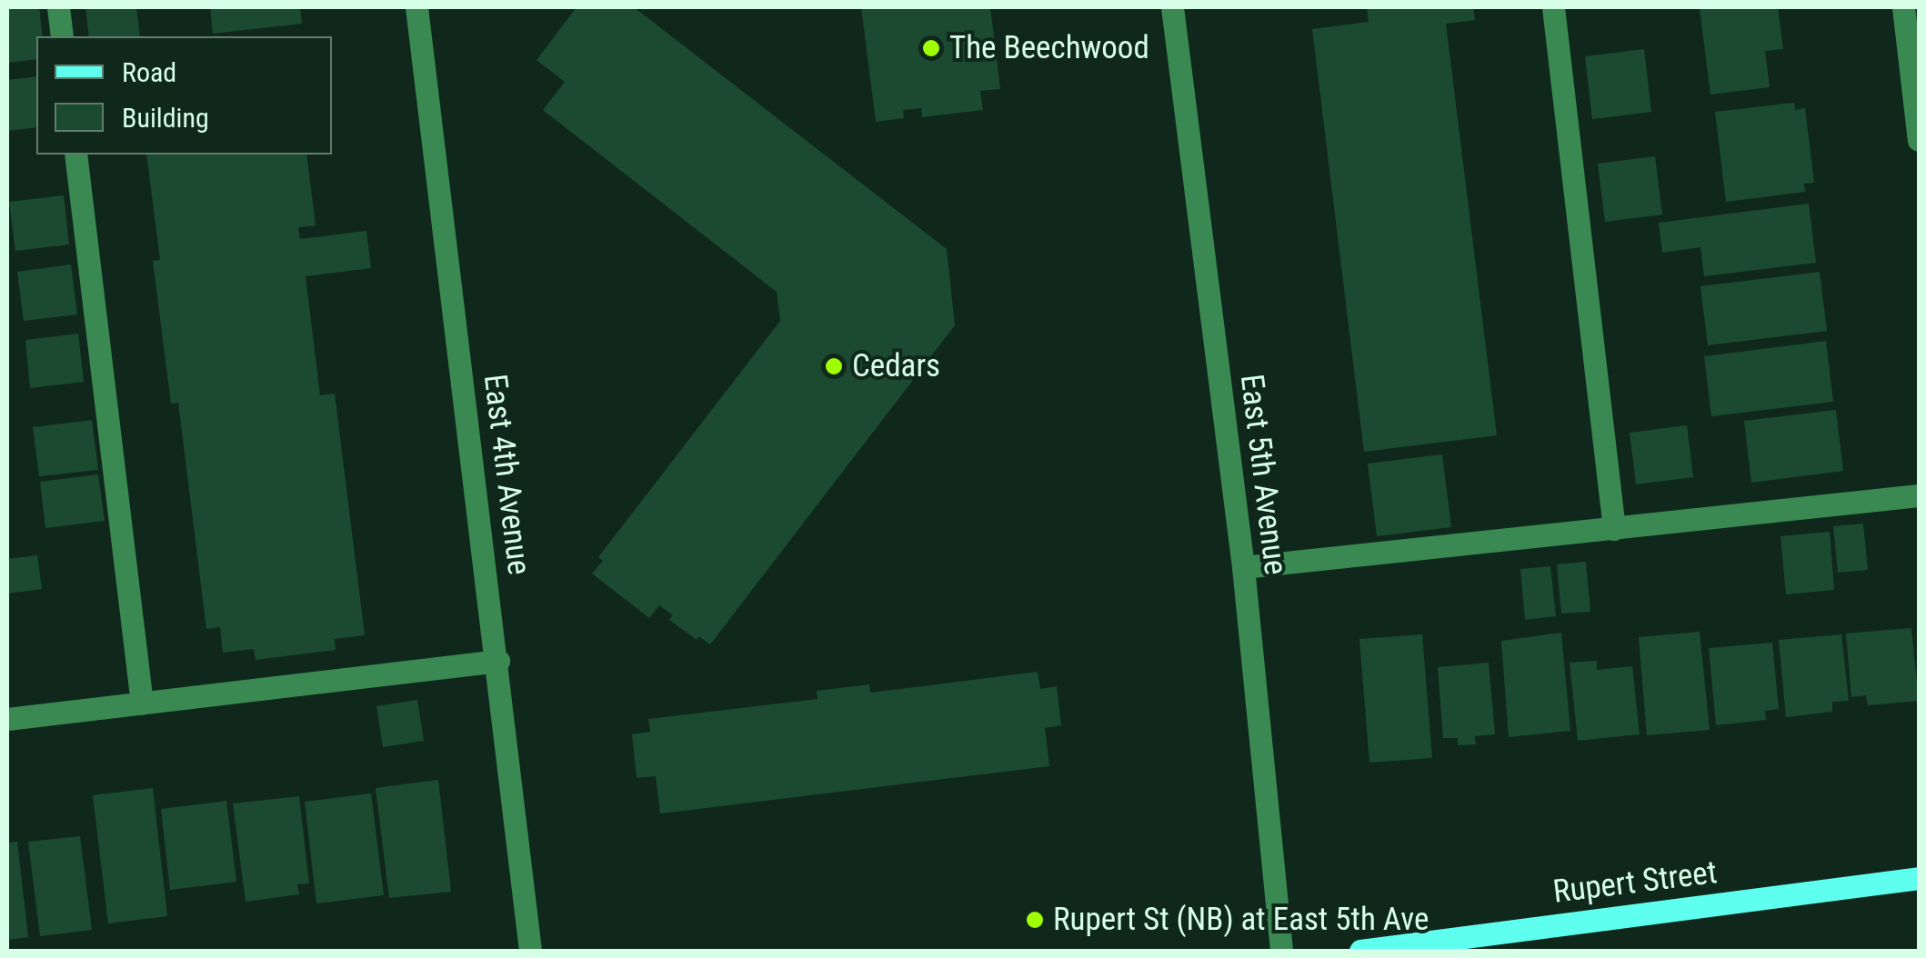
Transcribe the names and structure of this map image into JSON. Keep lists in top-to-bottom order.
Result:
{
  "streets": {
    "main road": ["Rupert Street"],
    "street": ["East 4th Avenue", "East 5th Avenue"]
  },
  "places": ["The Beechwood", "Cedars", "Rupert St (NB) at East 5th Ave"],
  "legend": ["Road", "Building"]
}
